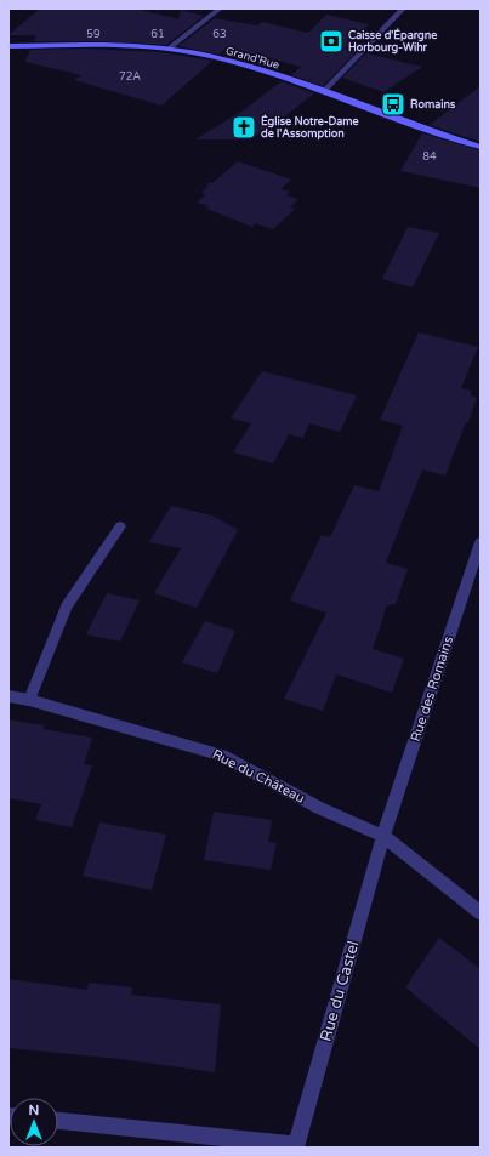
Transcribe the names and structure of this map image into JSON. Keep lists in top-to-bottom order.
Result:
{
  "streets": {
    "main road": ["Grand'Rue"],
    "street": ["Rue des Romains", "Rue du Château", "Rue du Castel"]
  },
  "crossings": [
    ["Rue des Romains", "Rue du Château"],
    ["Rue des Romains", "Rue du Castel"],
    ["Rue du Château", "Rue du Castel"]
  ],
  "places": {
    "bank": ["Caisse d'Épargne Horbourg-Wihr"],
    "bus stop": ["Romains"],
    "church": ["Église Notre-Dame de l'Assomption"]
  },
  "house_numbers": [
    "59",
    "61",
    "63",
    "72A",
    "84"
  ],
  "north": "top"
}
